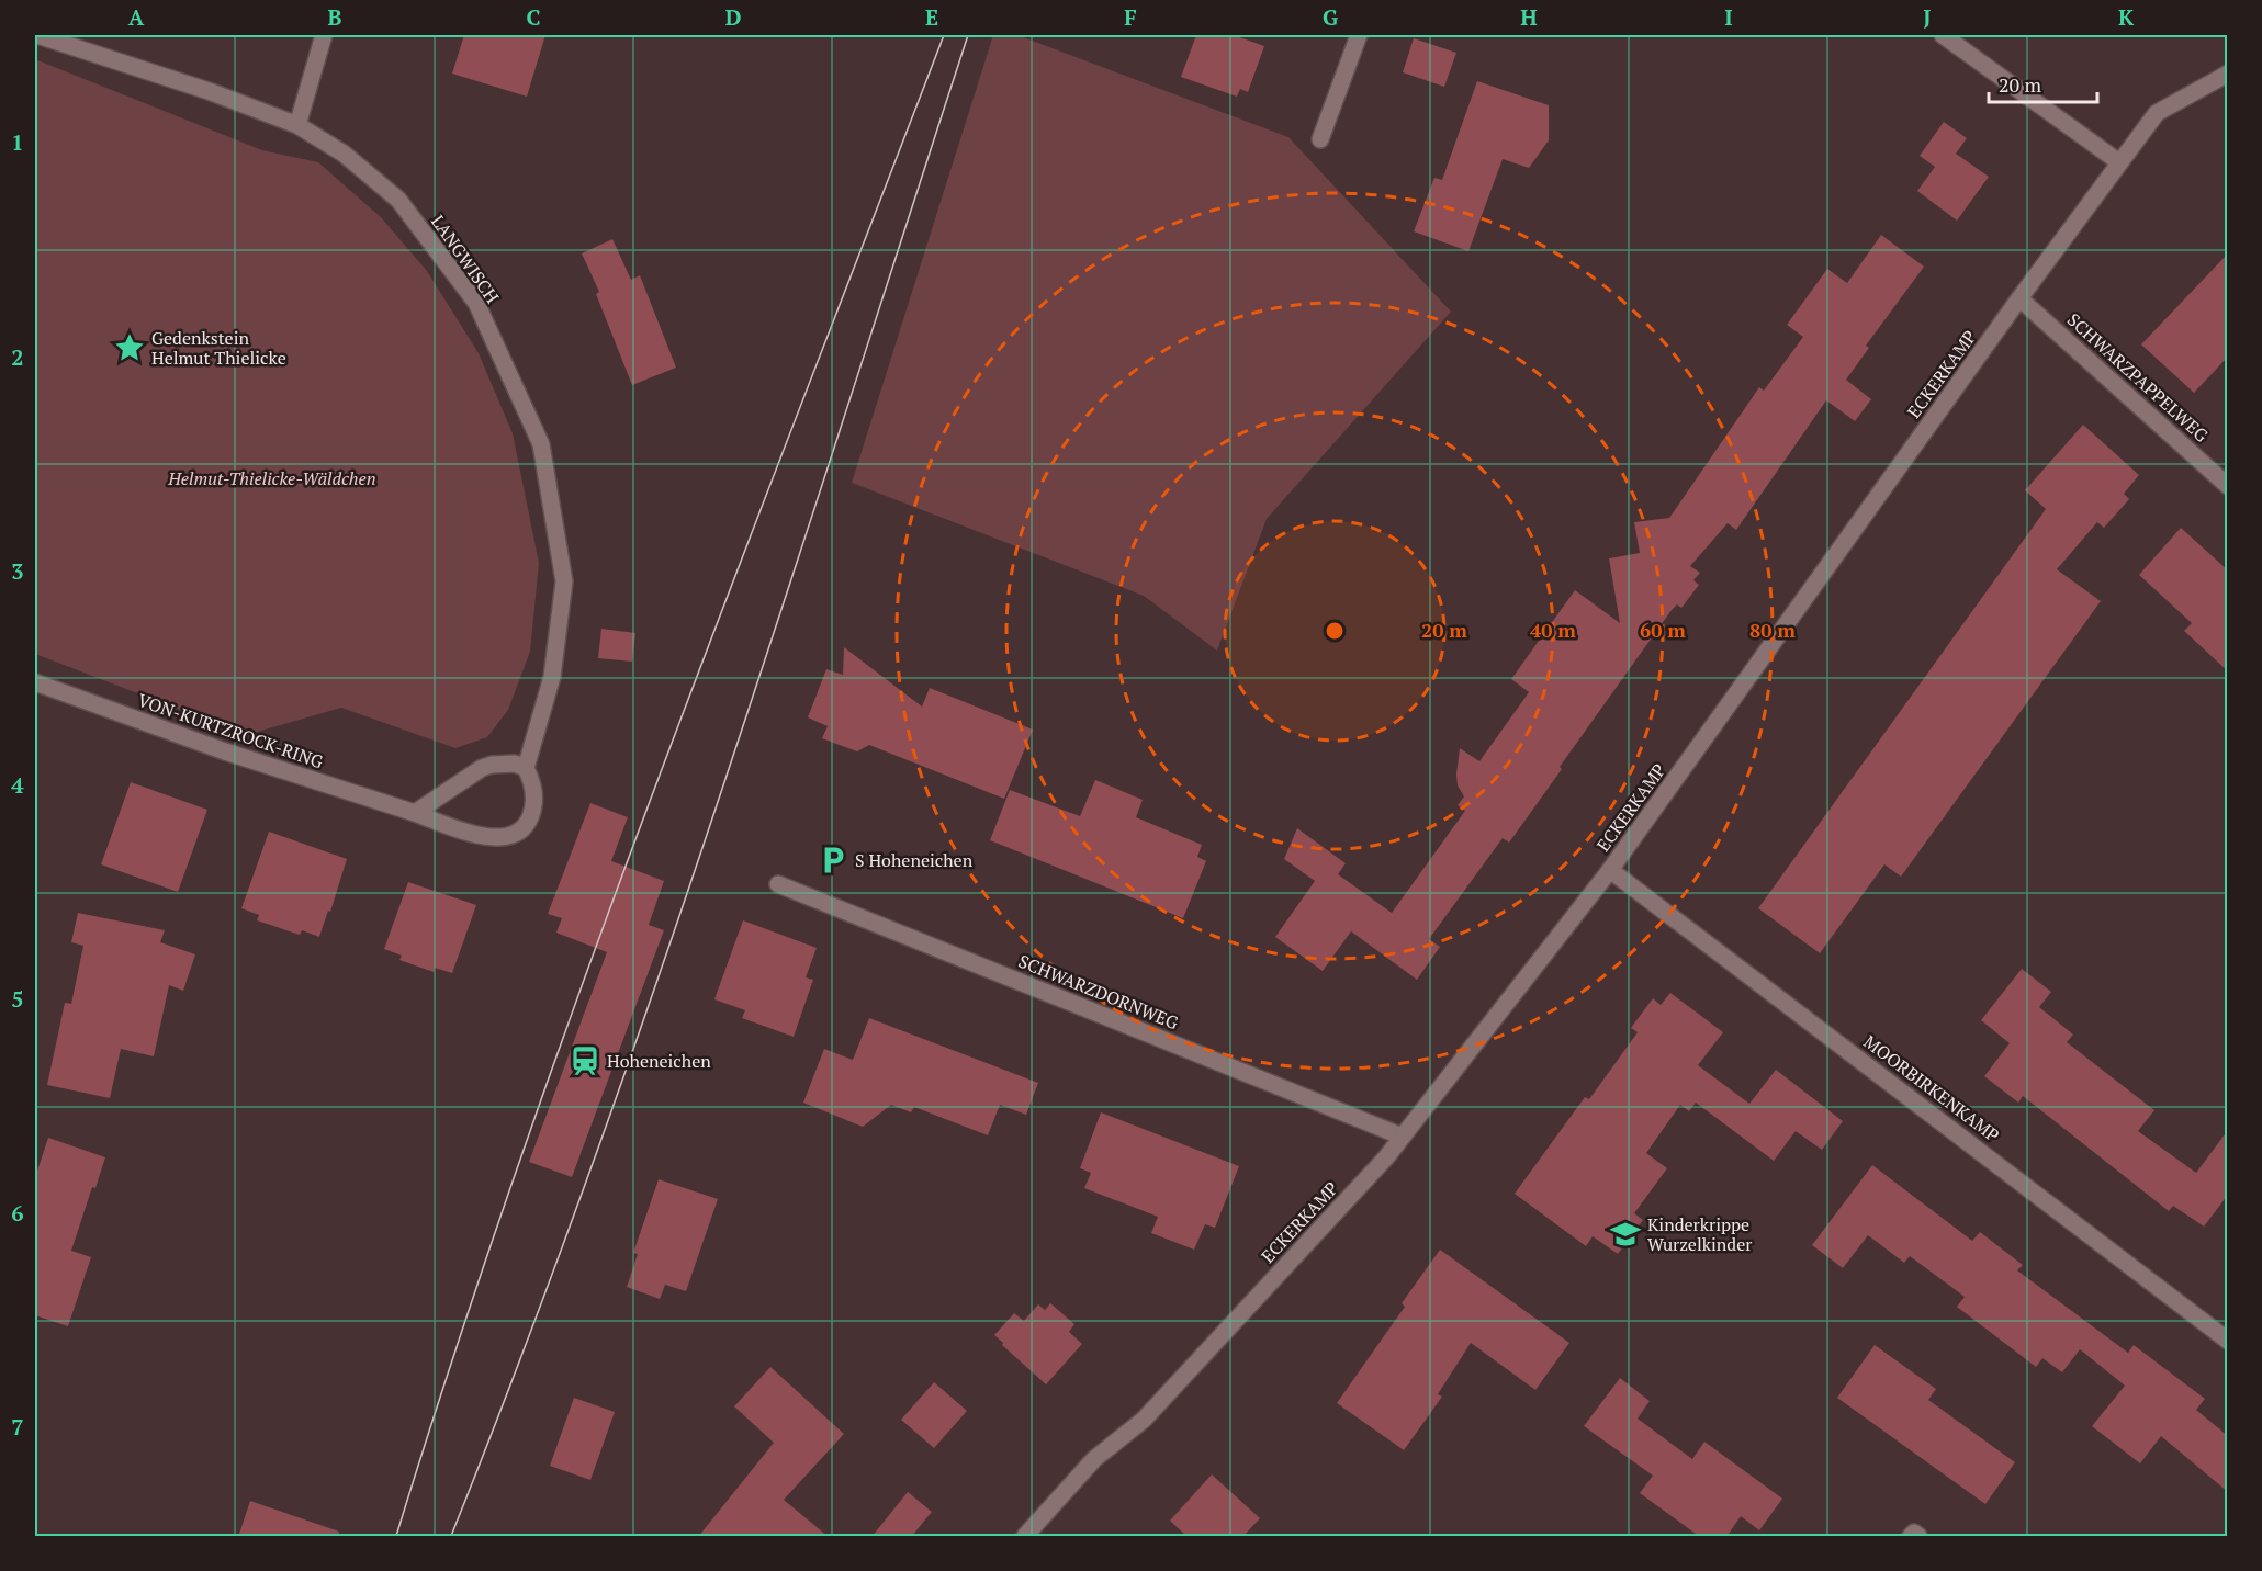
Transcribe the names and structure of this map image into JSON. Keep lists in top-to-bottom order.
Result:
{
  "streets": {
    "street": [
      "LANGWISCH",
      "ECKERKAMP",
      "SCHWARZPAPPELWEG",
      "VON-KURTZROCK-RING",
      "SCHWARZDORNWEG",
      "MOORBIRKENKAMP"
    ]
  },
  "crossings": [
    ["LANGWISCH", "VON-KURTZROCK-RING"],
    ["ECKERKAMP", "SCHWARZPAPPELWEG"],
    ["ECKERKAMP", "SCHWARZDORNWEG"],
    ["ECKERKAMP", "MOORBIRKENKAMP"]
  ],
  "parks": ["Helmut-Thielicke-Wäldchen"],
  "places": {
    "place": ["Gedenkstein Helmut Thielicke"],
    "parking": ["S Hoheneichen"],
    "station": ["Hoheneichen"],
    "school or university": ["Kinderkrippe Wurzelkinder"]
  },
  "scale_bar": "20 m",
  "grid": {
    "columns": [
      "A",
      "B",
      "C",
      "D",
      "E",
      "F",
      "G",
      "H",
      "I",
      "J",
      "K"
    ],
    "rows": [
      "1",
      "2",
      "3",
      "4",
      "5",
      "6",
      "7"
    ]
  },
  "rings": [
    "20 m",
    "40 m",
    "60 m",
    "80 m"
  ]
}
